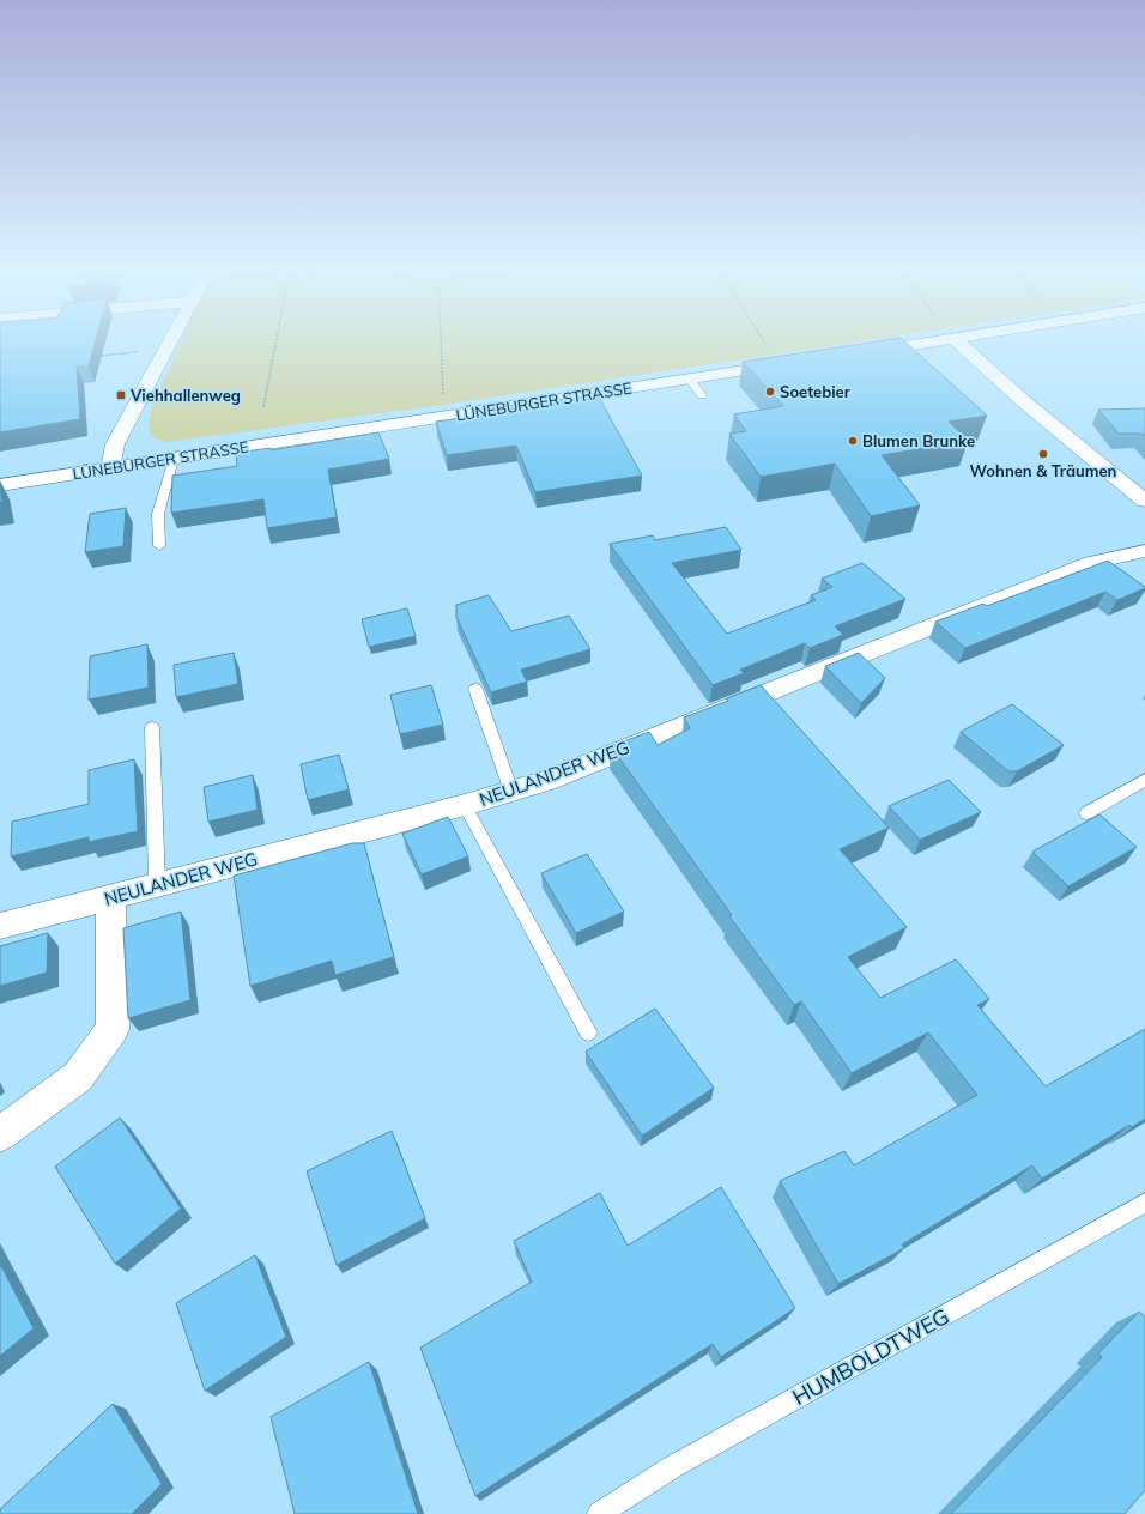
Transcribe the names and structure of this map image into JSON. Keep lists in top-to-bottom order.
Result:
{
  "streets": {
    "street": ["LÜNEBURGER STRASSE", "NEULANDER WEG"],
    "lane": ["HUMBOLDTWEG"]
  },
  "places": {
    "other": ["Soetebier", "Blumen Brunke", "Wohnen & Träumen"],
    "transit": ["Viehhallenweg"]
  }
}
